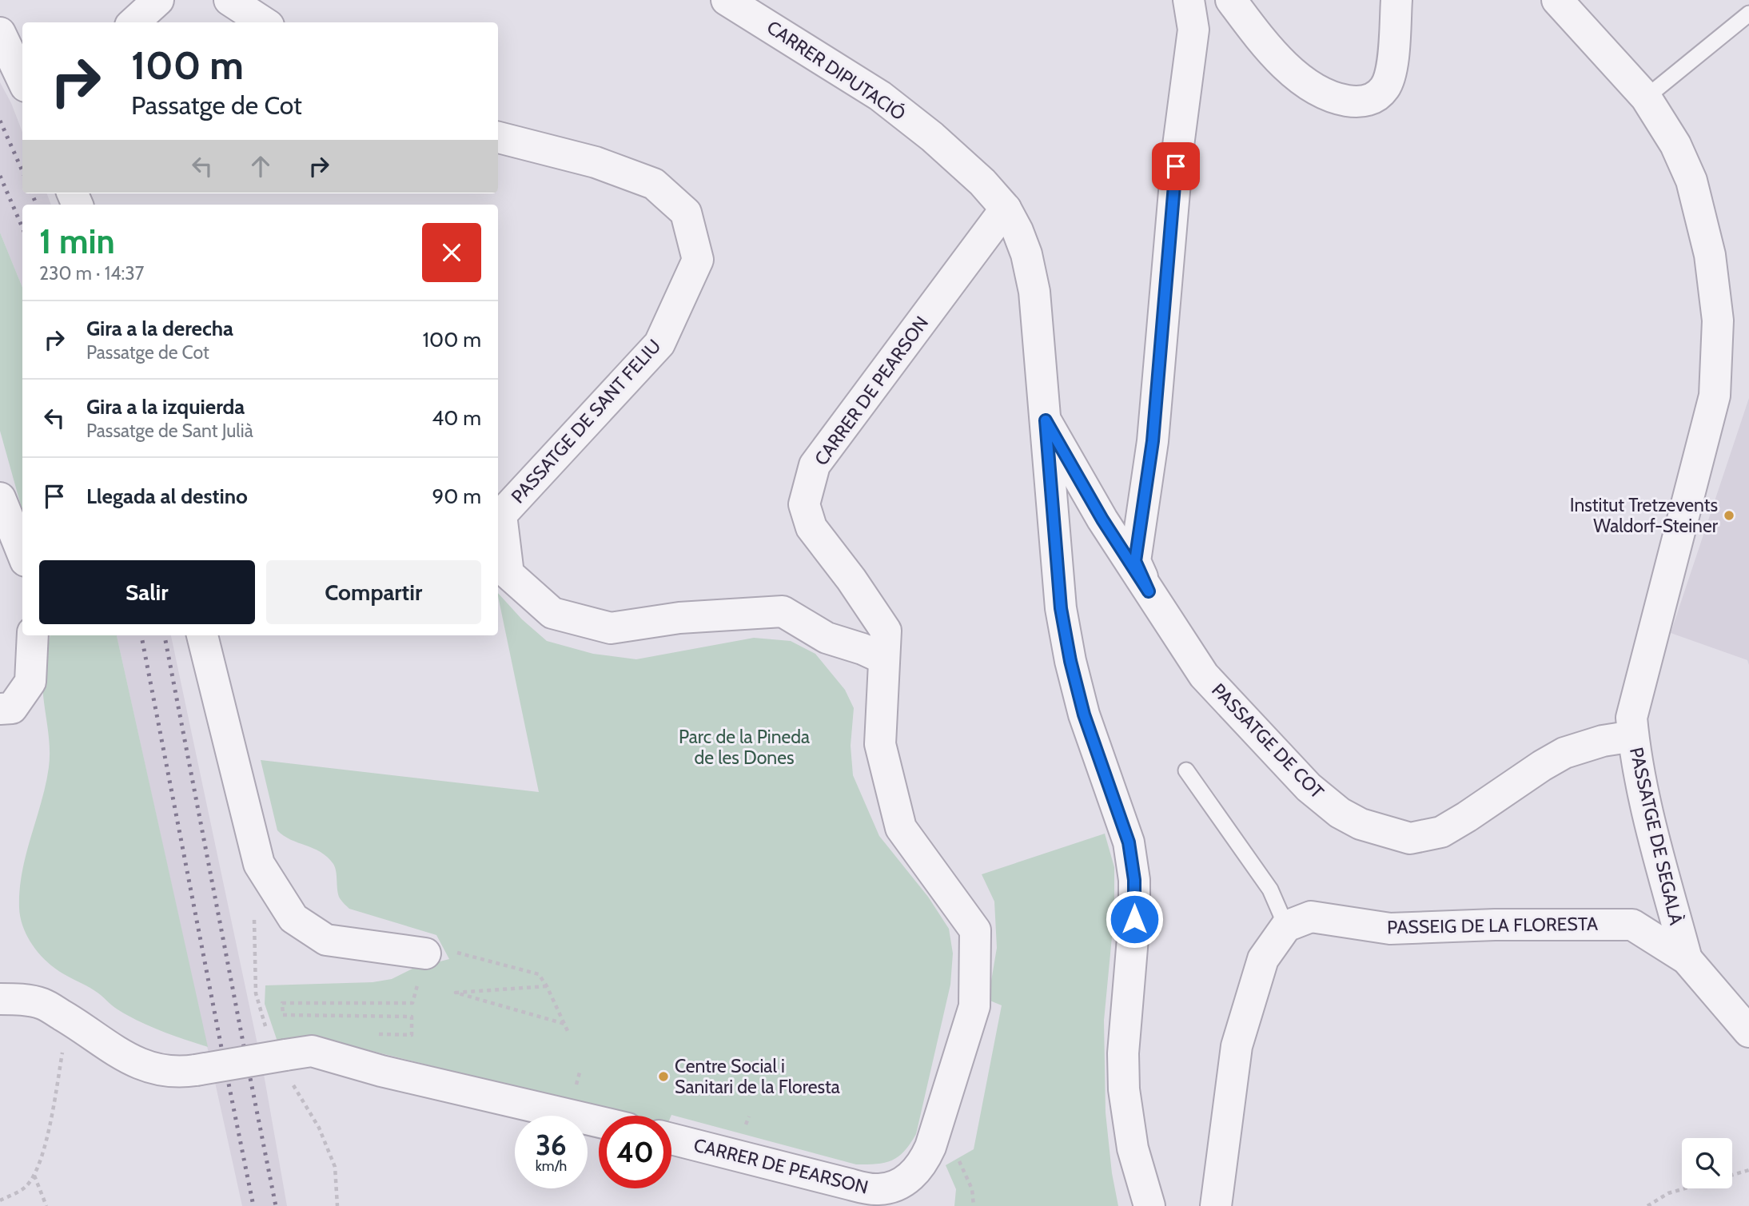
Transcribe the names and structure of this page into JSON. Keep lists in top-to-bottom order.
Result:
{
  "streets": {
    "street": [
      "CARRER DIPUTACIÓ",
      "CARRER DE PEARSON",
      "PASSATGE DE SANT FELIU",
      "PASSATGE DE COT",
      "PASSATGE DE SEGALÀ",
      "PASSEIG DE LA FLORESTA"
    ]
  },
  "crossings": [
    ["CARRER DIPUTACIÓ", "CARRER DE PEARSON"],
    ["CARRER DIPUTACIÓ", "PASSATGE DE COT"],
    ["CARRER DE PEARSON", "PASSATGE DE SANT FELIU"],
    ["PASSATGE DE COT", "PASSATGE DE SEGALÀ"],
    ["PASSATGE DE SEGALÀ", "PASSEIG DE LA FLORESTA"]
  ],
  "parks": ["Parc de la Pineda de les Dones"],
  "places": ["Institut Tretzevents Waldorf-Steiner", "Centre Social i Sanitari de la Floresta"],
  "page": {
    "turn": ["100 m", "Passatge de Cot"],
    "heading": ["1 min", "230 m · 14:37"],
    "list": [
      {
        "name": "Gira a la derecha",
        "note": "Passatge de Cot",
        "value": "100 m"
      },
      {
        "name": "Gira a la izquierda",
        "note": "Passatge de Sant Julià",
        "value": "40 m"
      },
      {
        "name": "Llegada al destino",
        "value": "90 m"
      }
    ],
    "buttons": ["Salir", "Compartir"],
    "speed": "36 km/h",
    "limit": "40"
  }
}
